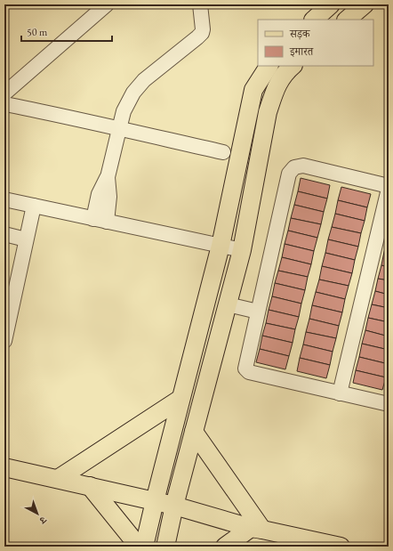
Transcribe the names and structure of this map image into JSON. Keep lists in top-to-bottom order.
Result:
{
  "legend": ["सड़क", "इमारत"],
  "scale_bar": "50 m",
  "north": "bottom right"
}
